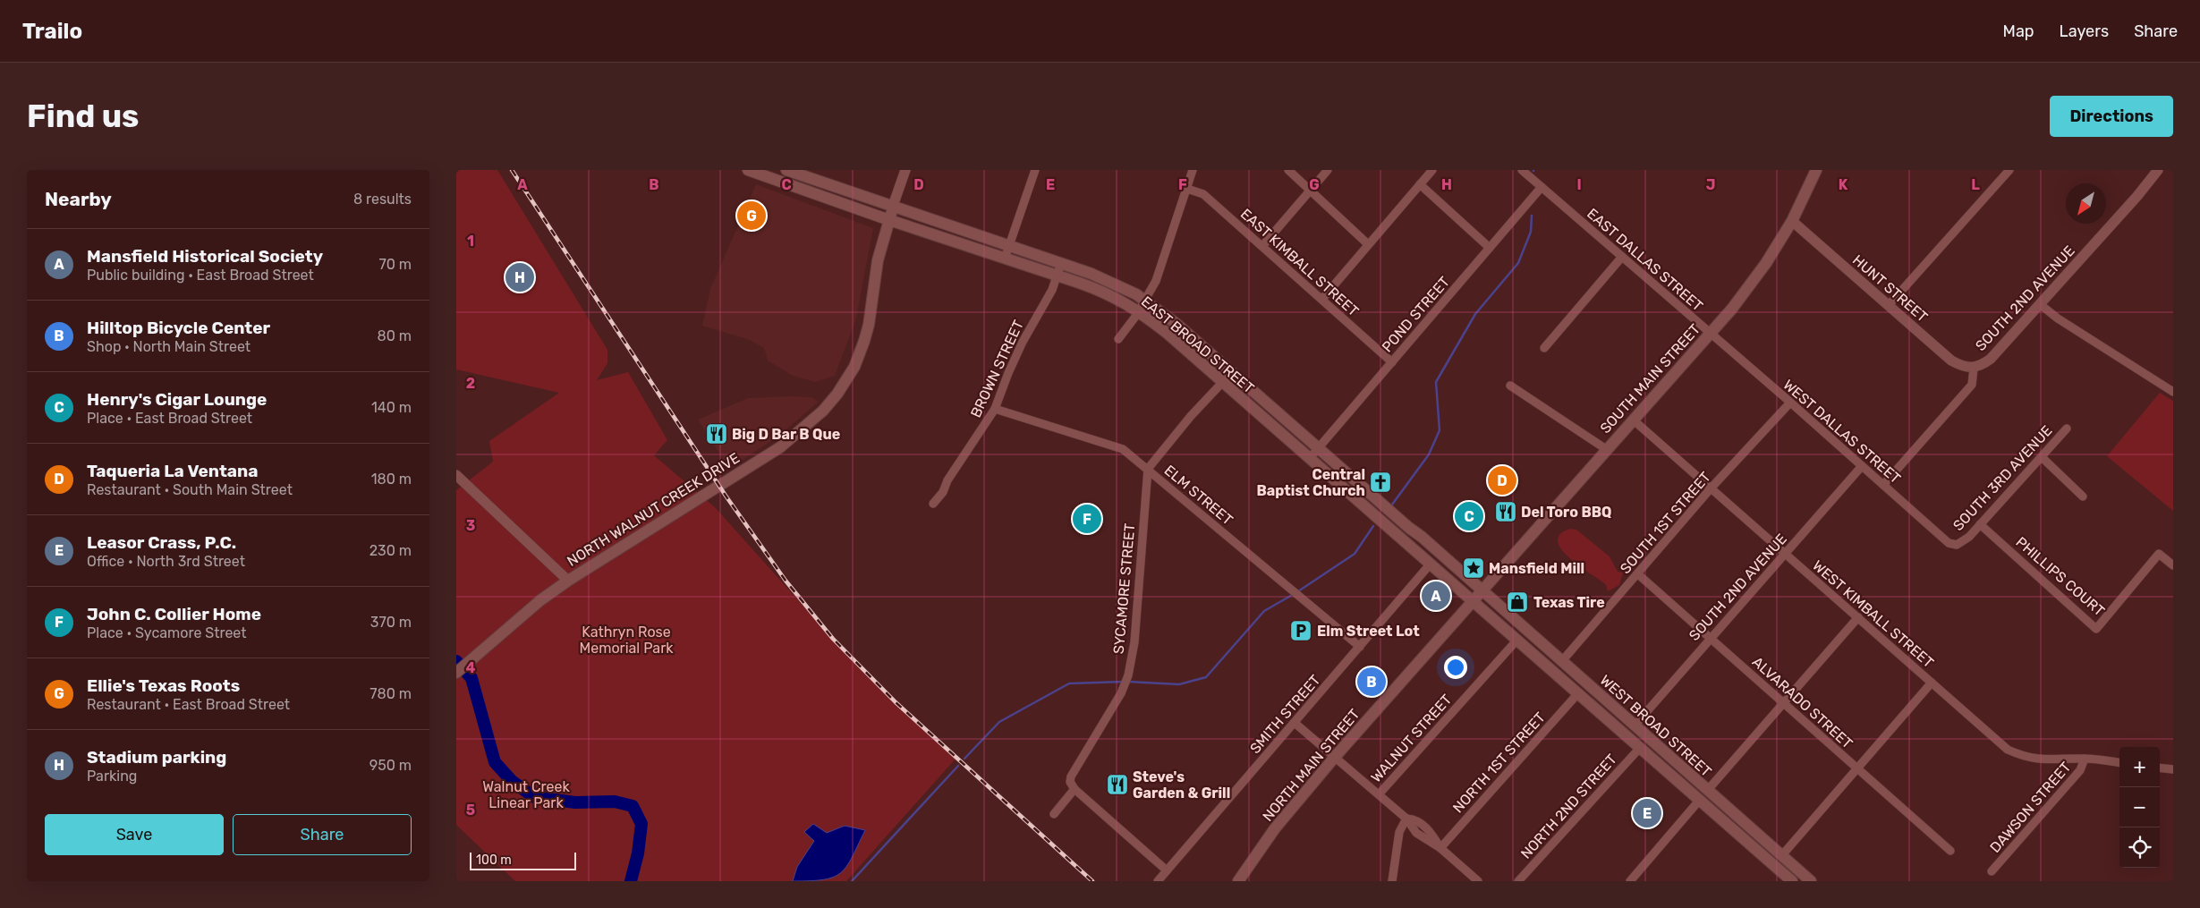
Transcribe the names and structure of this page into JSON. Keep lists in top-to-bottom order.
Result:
{
  "streets": {
    "main road": [
      "EAST BROAD STREET",
      "SOUTH MAIN STREET",
      "NORTH WALNUT CREEK DRIVE",
      "WEST BROAD STREET",
      "NORTH MAIN STREET"
    ],
    "street": [
      "EAST DALLAS STREET",
      "EAST KIMBALL STREET",
      "HUNT STREET",
      "SOUTH 2ND AVENUE",
      "POND STREET",
      "BROWN STREET",
      "WEST DALLAS STREET",
      "SOUTH 3RD AVENUE",
      "ELM STREET",
      "SOUTH 1ST STREET",
      "PHILLIPS COURT",
      "SYCAMORE STREET",
      "WEST KIMBALL STREET",
      "ALVARADO STREET",
      "SMITH STREET",
      "WALNUT STREET",
      "NORTH 1ST STREET",
      "NORTH 2ND STREET",
      "DAWSON STREET"
    ]
  },
  "crossings": [
    ["EAST DALLAS STREET", "POND STREET"],
    ["EAST DALLAS STREET", "SOUTH MAIN STREET"],
    ["EAST DALLAS STREET", "WEST DALLAS STREET"],
    ["EAST KIMBALL STREET", "POND STREET"],
    ["HUNT STREET", "SOUTH 2ND AVENUE"],
    ["HUNT STREET", "SOUTH MAIN STREET"],
    ["SOUTH 2ND AVENUE", "WEST DALLAS STREET"],
    ["SOUTH 2ND AVENUE", "WEST KIMBALL STREET"],
    ["SOUTH 2ND AVENUE", "ALVARADO STREET"],
    ["SOUTH 2ND AVENUE", "WEST BROAD STREET"],
    ["POND STREET", "EAST BROAD STREET"],
    ["EAST BROAD STREET", "BROWN STREET"],
    ["EAST BROAD STREET", "SOUTH MAIN STREET"],
    ["EAST BROAD STREET", "NORTH WALNUT CREEK DRIVE"],
    ["EAST BROAD STREET", "SMITH STREET"],
    ["EAST BROAD STREET", "WEST BROAD STREET"],
    ["EAST BROAD STREET", "NORTH MAIN STREET"],
    ["BROWN STREET", "ELM STREET"],
    ["SOUTH MAIN STREET", "WEST DALLAS STREET"],
    ["SOUTH MAIN STREET", "WEST KIMBALL STREET"],
    ["SOUTH MAIN STREET", "WEST BROAD STREET"],
    ["SOUTH MAIN STREET", "NORTH MAIN STREET"],
    ["WEST DALLAS STREET", "SOUTH 3RD AVENUE"],
    ["WEST DALLAS STREET", "SOUTH 1ST STREET"],
    ["SOUTH 3RD AVENUE", "PHILLIPS COURT"],
    ["ELM STREET", "SYCAMORE STREET"],
    ["ELM STREET", "SMITH STREET"],
    ["SOUTH 1ST STREET", "WEST KIMBALL STREET"],
    ["SOUTH 1ST STREET", "ALVARADO STREET"],
    ["SOUTH 1ST STREET", "WEST BROAD STREET"],
    ["WEST KIMBALL STREET", "DAWSON STREET"],
    ["WEST BROAD STREET", "WALNUT STREET"],
    ["WEST BROAD STREET", "NORTH 1ST STREET"],
    ["WEST BROAD STREET", "NORTH MAIN STREET"],
    ["WEST BROAD STREET", "NORTH 2ND STREET"]
  ],
  "parks": ["Kathryn Rose Memorial Park", "Walnut Creek Linear Park"],
  "places": {
    "restaurant": ["Big D Bar B Que", "Del Toro BBQ", "Steve's Garden & Grill"],
    "church": ["Central Baptist Church"],
    "place": ["Mansfield Mill"],
    "shop": ["Texas Tire"],
    "parking": ["Elm Street Lot"]
  },
  "scale_bar": "100 m",
  "north": "bottom left",
  "page": {
    "header": "Trailo",
    "nav": ["Map", "Layers", "Share"],
    "buttons": [
      "Directions",
      ["Save", "Share"]
    ],
    "title": "Find us",
    "heading": ["Nearby", "8 results"],
    "pins": [
      "G",
      "H",
      "D",
      "C",
      "F",
      "A",
      "B",
      "E"
    ],
    "list": [
      {
        "mark": "A",
        "name": "Mansfield Historical Society",
        "note": "Public building · East Broad Street",
        "value": "70 m"
      },
      {
        "mark": "B",
        "name": "Hilltop Bicycle Center",
        "note": "Shop · North Main Street",
        "value": "80 m"
      },
      {
        "mark": "C",
        "name": "Henry's Cigar Lounge",
        "note": "Place · East Broad Street",
        "value": "140 m"
      },
      {
        "mark": "D",
        "name": "Taqueria La Ventana",
        "note": "Restaurant · South Main Street",
        "value": "180 m"
      },
      {
        "mark": "E",
        "name": "Leasor Crass, P.C.",
        "note": "Office · North 3rd Street",
        "value": "230 m"
      },
      {
        "mark": "F",
        "name": "John C. Collier Home",
        "note": "Place · Sycamore Street",
        "value": "370 m"
      },
      {
        "mark": "G",
        "name": "Ellie's Texas Roots",
        "note": "Restaurant · East Broad Street",
        "value": "780 m"
      },
      {
        "mark": "H",
        "name": "Stadium parking",
        "note": "Parking",
        "value": "950 m"
      }
    ],
    "map_buttons": ["+", "−"],
    "scale": "100 m"
  },
  "grid": {
    "columns": [
      "A",
      "B",
      "C",
      "D",
      "E",
      "F",
      "G",
      "H",
      "I",
      "J",
      "K",
      "L"
    ],
    "rows": [
      "1",
      "2",
      "3",
      "4",
      "5"
    ]
  }
}
